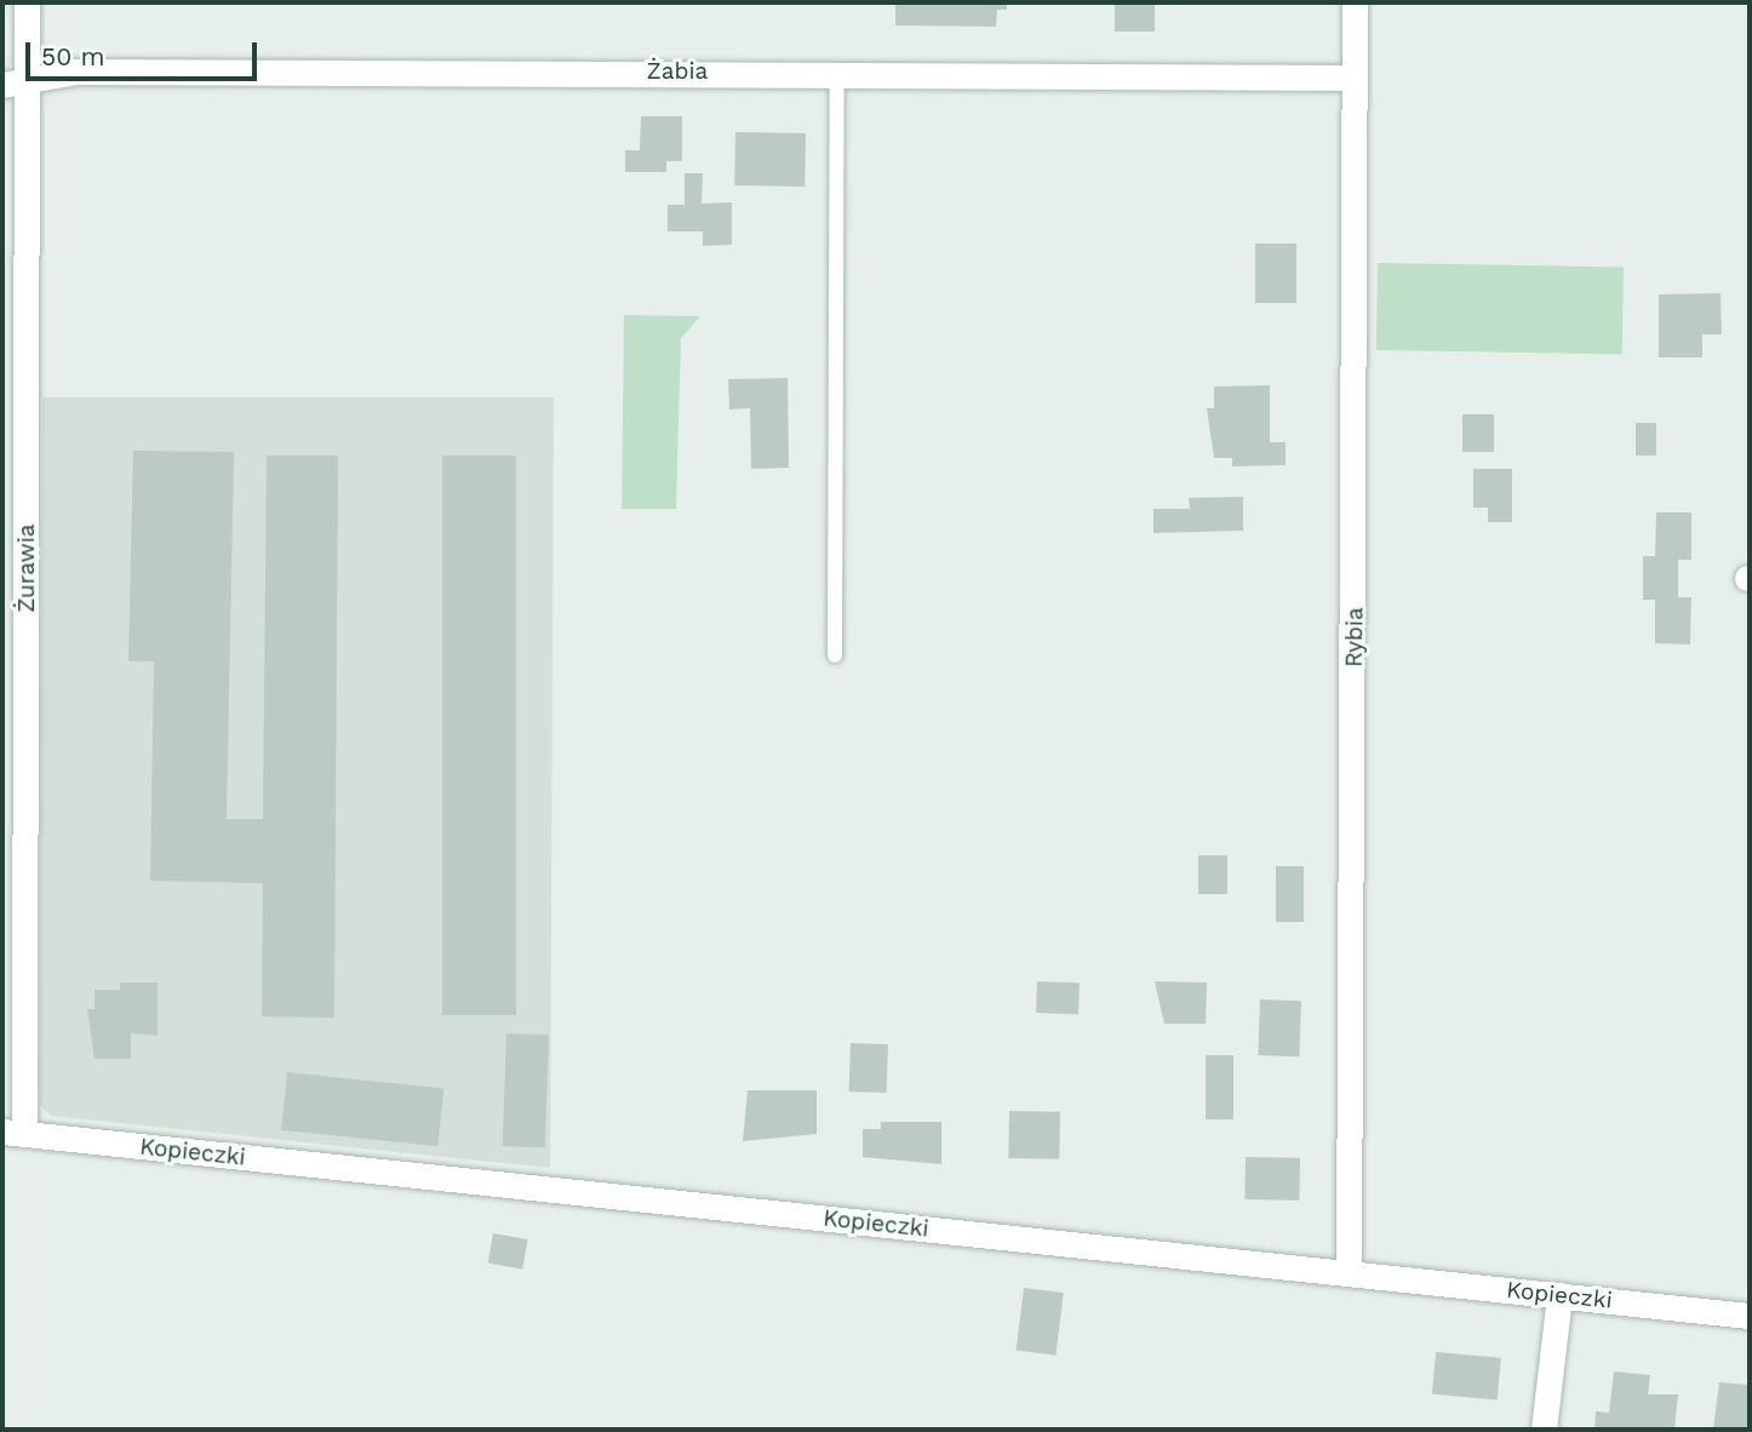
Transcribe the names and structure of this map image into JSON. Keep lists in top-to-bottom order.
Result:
{
  "streets": {
    "street": [
      "Żabia",
      "Żurawia",
      "Rybia",
      "Kopieczki"
    ]
  },
  "crossings": [
    ["Żabia", "Żurawia"],
    ["Żabia", "Rybia"],
    ["Żurawia", "Kopieczki"],
    ["Rybia", "Kopieczki"]
  ],
  "scale_bar": "50 m"
}
